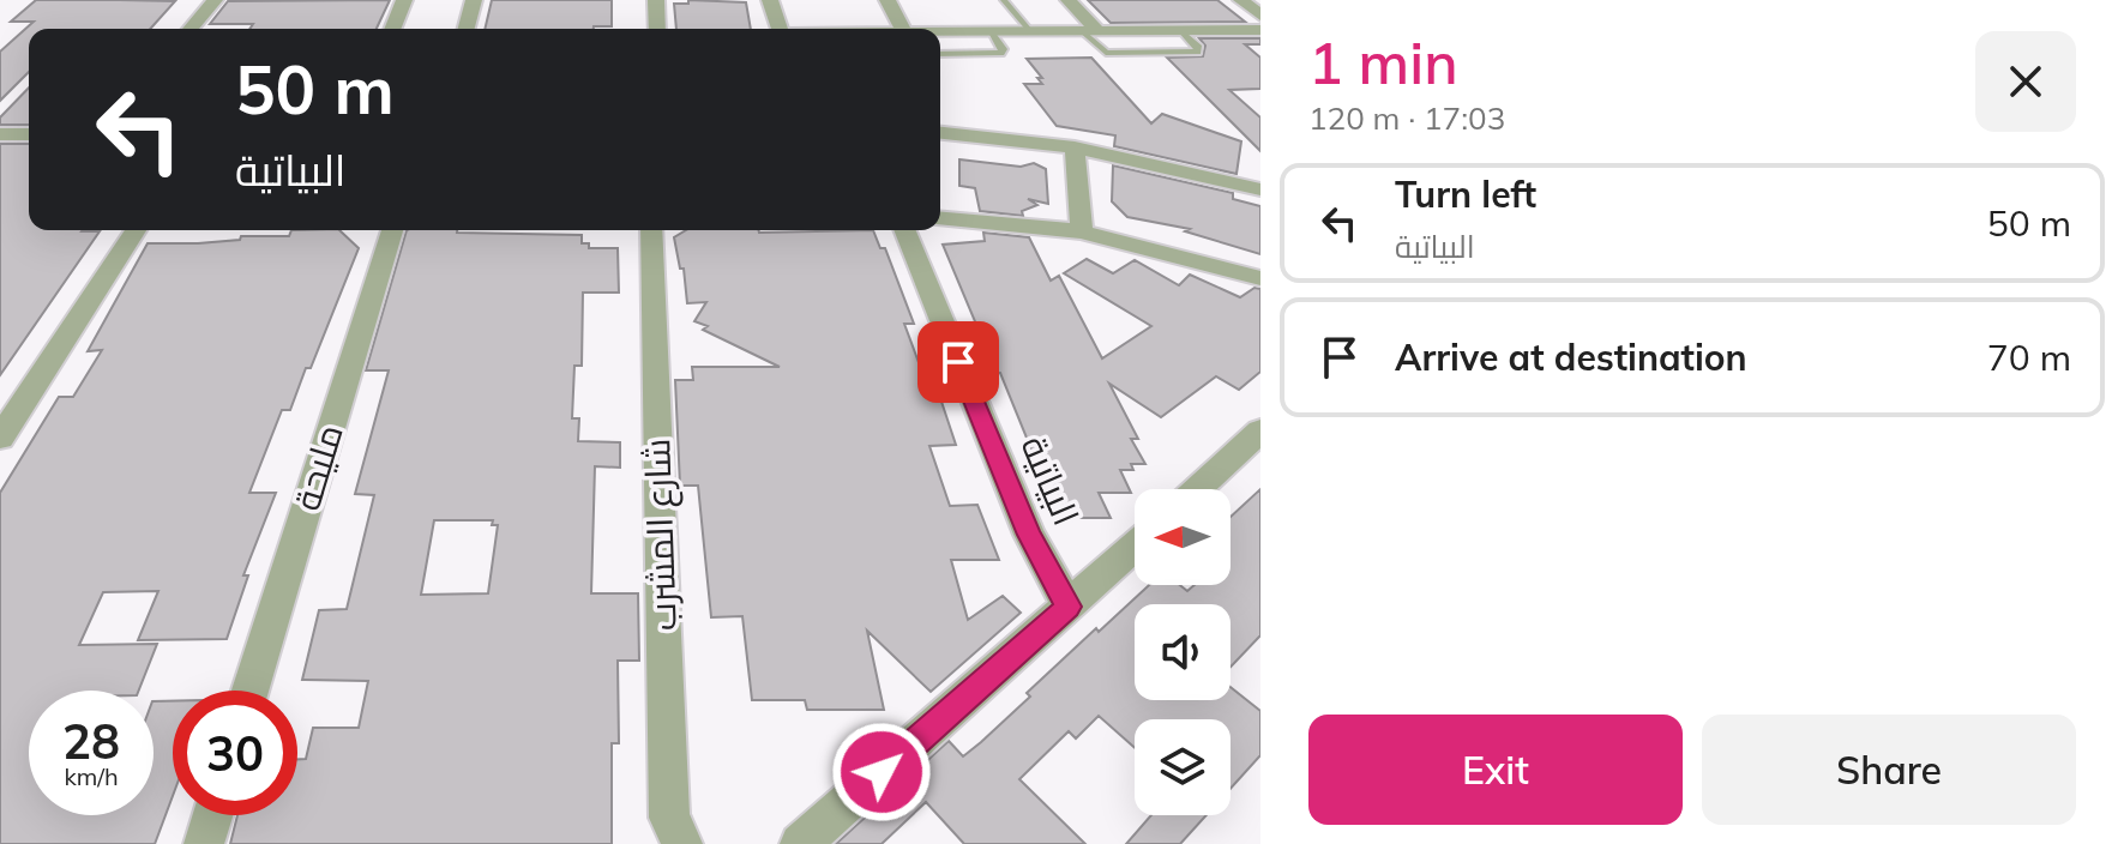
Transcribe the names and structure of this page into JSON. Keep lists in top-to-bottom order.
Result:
{
  "streets": {
    "street": ["مليحة", "البياتية", "شارع المشرب"]
  },
  "north": "left",
  "page": {
    "heading": ["1 min", "120 m · 17:03"],
    "turn": ["50 m", "البياتية"],
    "list": [
      {
        "name": "Turn left",
        "note": "البياتية",
        "value": "50 m"
      },
      {
        "name": "Arrive at destination",
        "value": "70 m"
      }
    ],
    "speed": "28 km/h",
    "limit": "30",
    "buttons": ["Exit", "Share"]
  }
}
